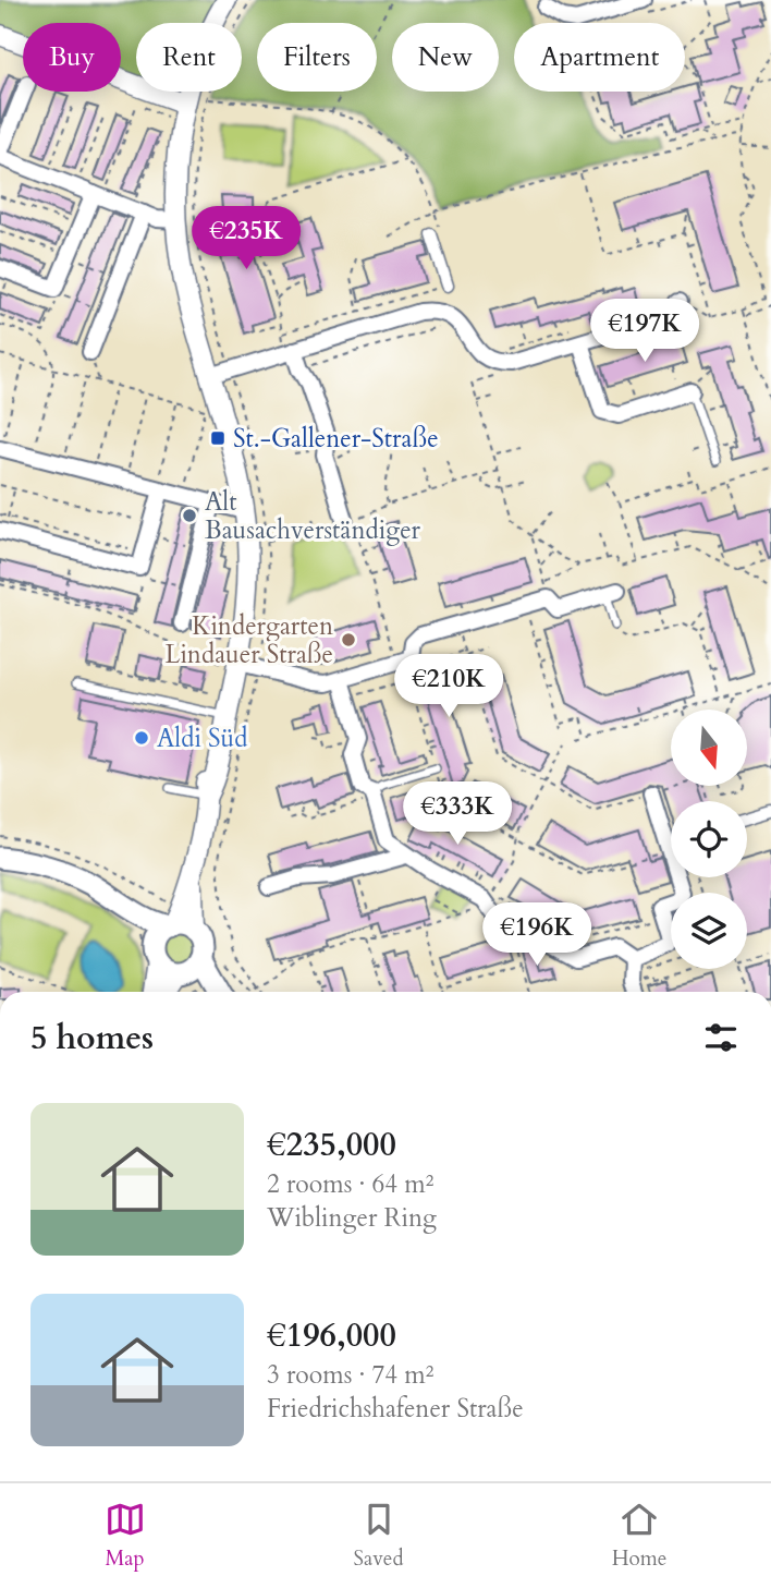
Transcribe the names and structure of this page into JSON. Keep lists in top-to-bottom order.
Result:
{
  "places": {
    "transit": ["St.-Gallener-Straße"],
    "other": ["Alt Bausachverständiger", "Kindergarten Lindauer Straße", "Aldi Süd"]
  },
  "north": "bottom",
  "page": {
    "chip": [
      "Buy",
      "Rent",
      "Filters",
      "New",
      "Apartment"
    ],
    "price": [
      "€235K",
      "€197K",
      "€210K",
      "€333K",
      "€196K"
    ],
    "heading": "5 homes",
    "list": [
      {
        "name": "€235,000",
        "note": "2 rooms · 64 m² · Wiblinger Ring"
      },
      {
        "name": "€196,000",
        "note": "3 rooms · 74 m² · Friedrichshafener Straße"
      }
    ],
    "tabs": ["Map", "Saved", "Home"]
  }
}
